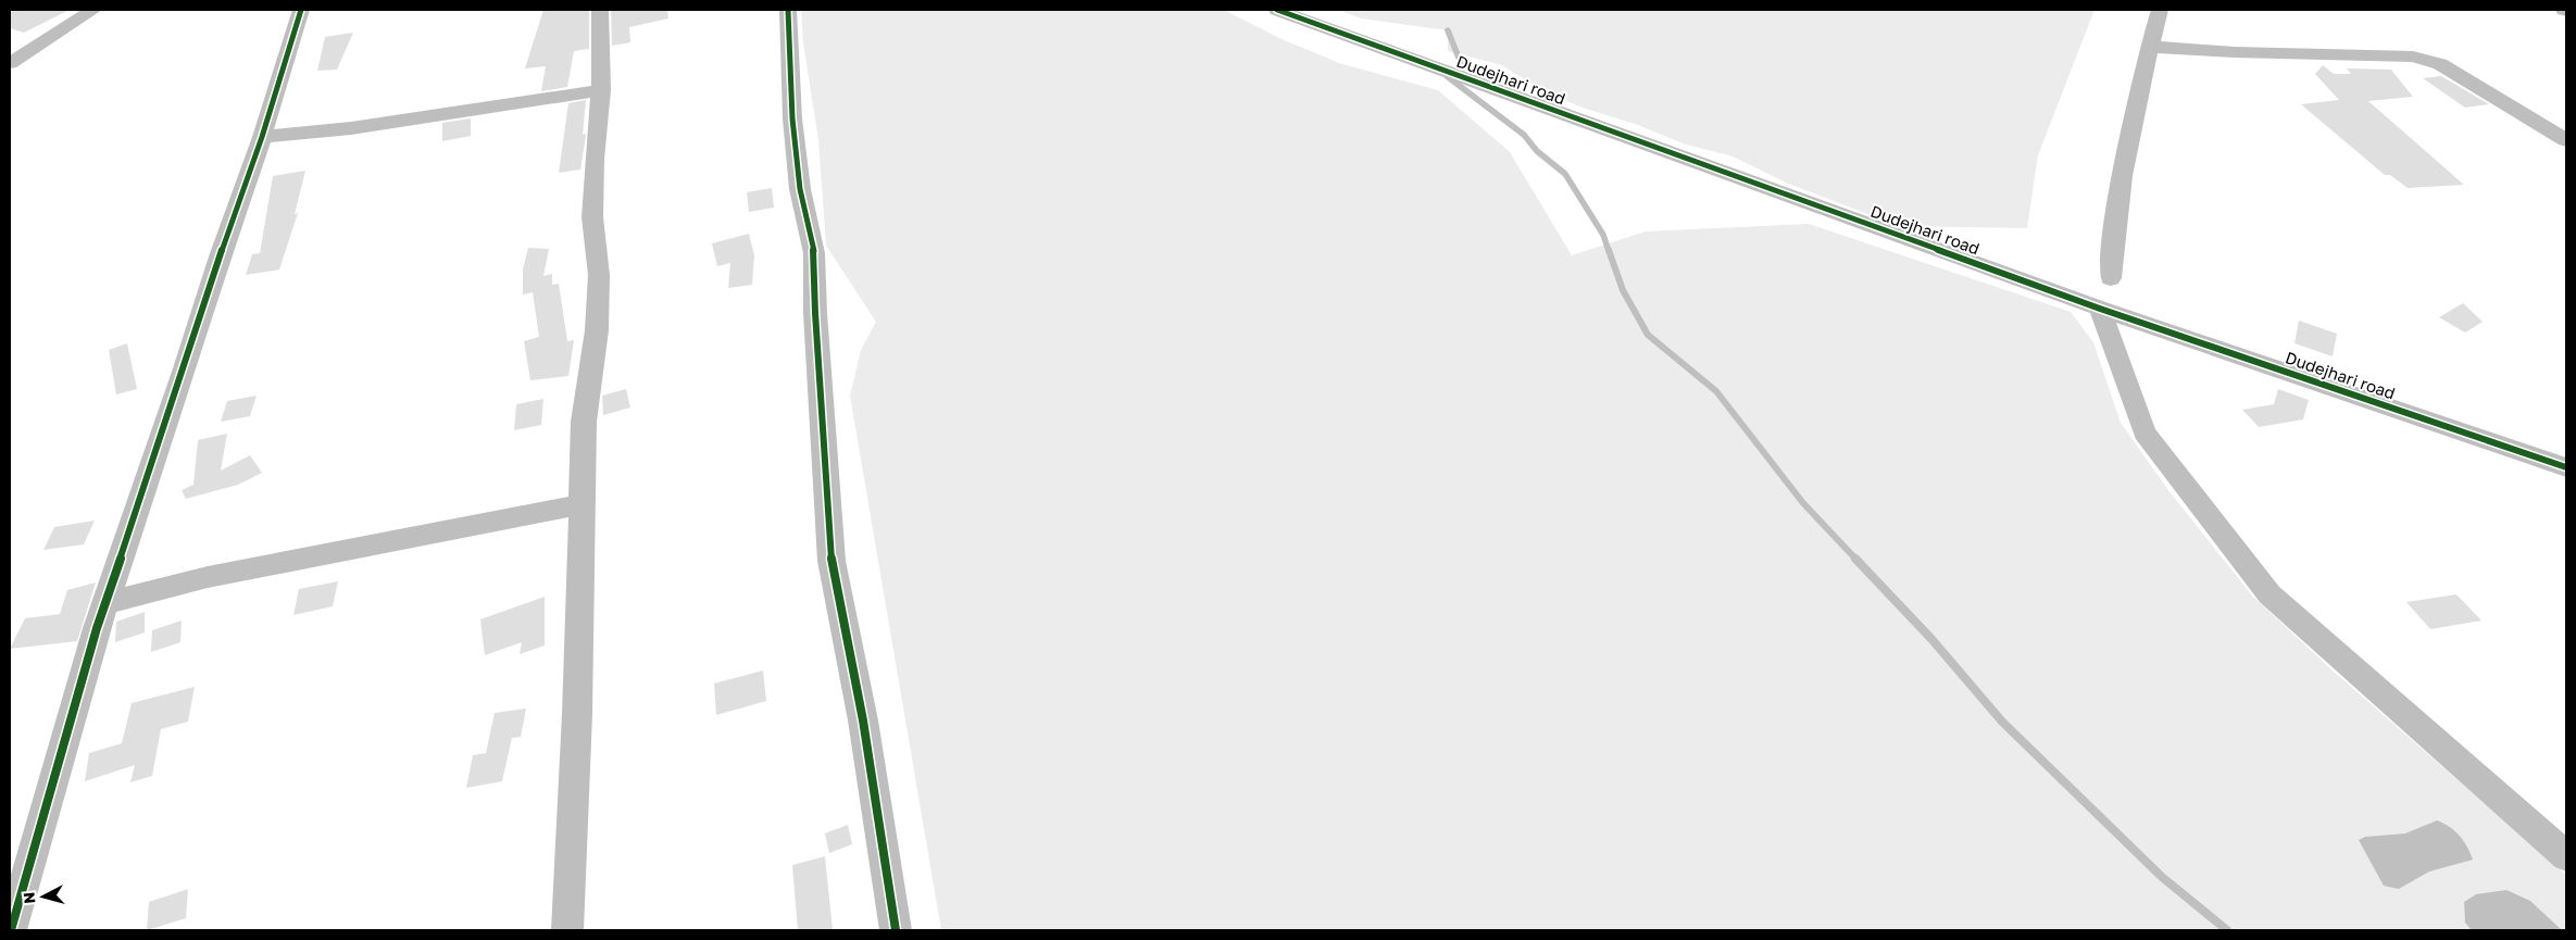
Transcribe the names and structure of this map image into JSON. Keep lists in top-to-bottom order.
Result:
{
  "streets": {
    "street": ["Dudejhari road"]
  },
  "north": "left"
}
